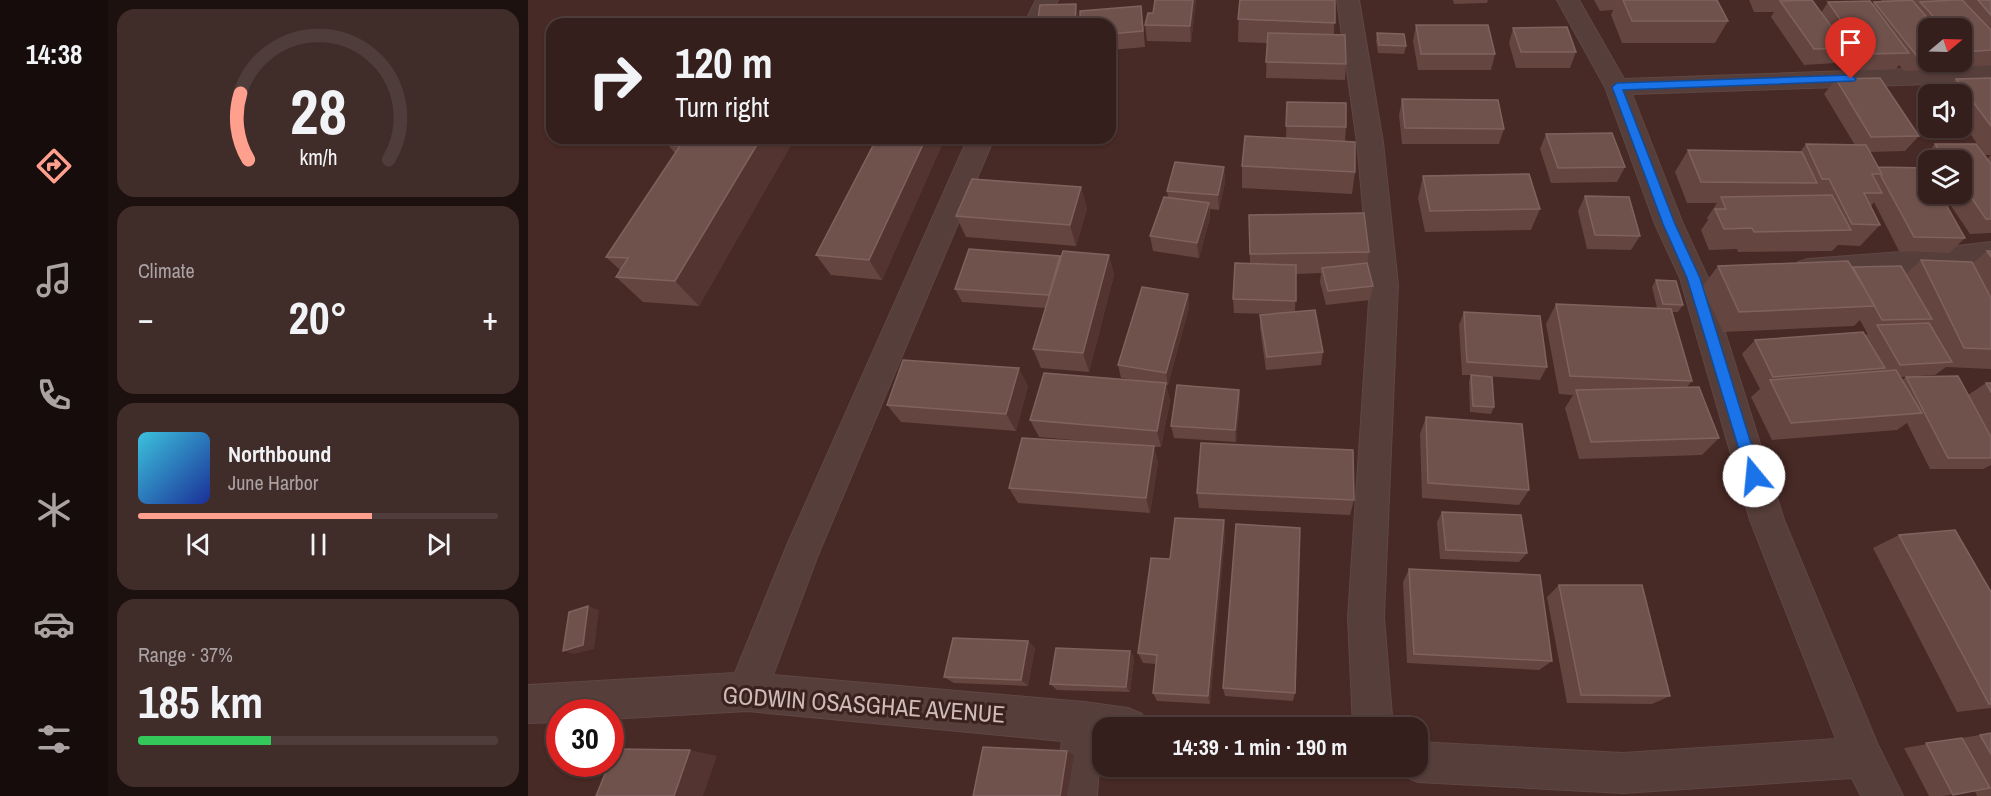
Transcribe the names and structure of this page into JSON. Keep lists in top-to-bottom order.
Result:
{
  "streets": {
    "street": ["GODWIN OSASGHAE AVENUE"]
  },
  "north": "right",
  "page": {
    "tabs": "14:38",
    "turn": ["120 m", "Turn right"],
    "tile": [
      "Climate",
      ["Range · 37%", "185 km"]
    ],
    "heat": ["−", "20°", "+"],
    "song": ["Northbound", "June Harbor"],
    "limit": "30",
    "trip": "14:39 · 1 min · 190 m",
    "gauge": ["28", "km/h"]
  }
}
